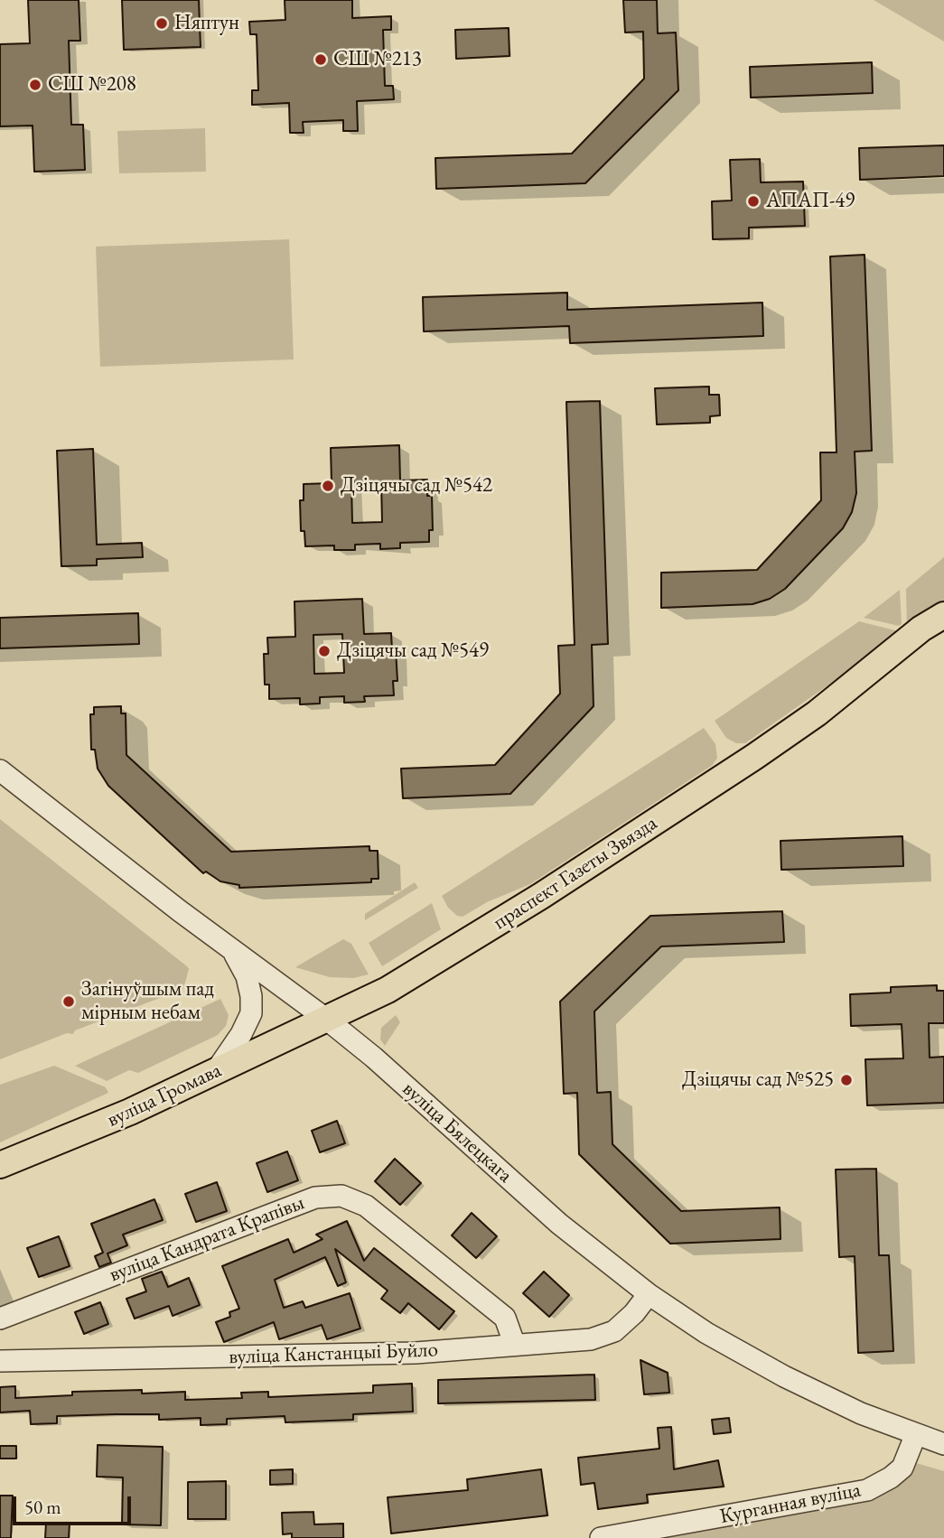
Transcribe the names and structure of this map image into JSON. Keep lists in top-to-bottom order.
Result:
{
  "streets": {
    "main road": ["праспект Газеты Звязда", "вуліца Громава"],
    "street": [
      "вуліца Бялецкага",
      "вуліца Кандрата Крапівы",
      "вуліца Канстанцыі Буйло",
      "Курганная вуліца"
    ]
  },
  "crossings": [
    ["праспект Газеты Звязда", "вуліца Громава"],
    ["праспект Газеты Звязда", "вуліца Бялецкага"],
    ["вуліца Громава", "вуліца Бялецкага"],
    ["вуліца Бялецкага", "вуліца Канстанцыі Буйло"],
    ["вуліца Бялецкага", "Курганная вуліца"],
    ["вуліца Кандрата Крапівы", "вуліца Канстанцыі Буйло"]
  ],
  "places": [
    "Няптун",
    "СШ №213",
    "СШ №208",
    "АПАП-49",
    "Дзіцячы сад №542",
    "Дзіцячы сад №549",
    "Загінуўшым пад мірным небам",
    "Дзіцячы сад №525"
  ],
  "scale_bar": "50 m"
}
